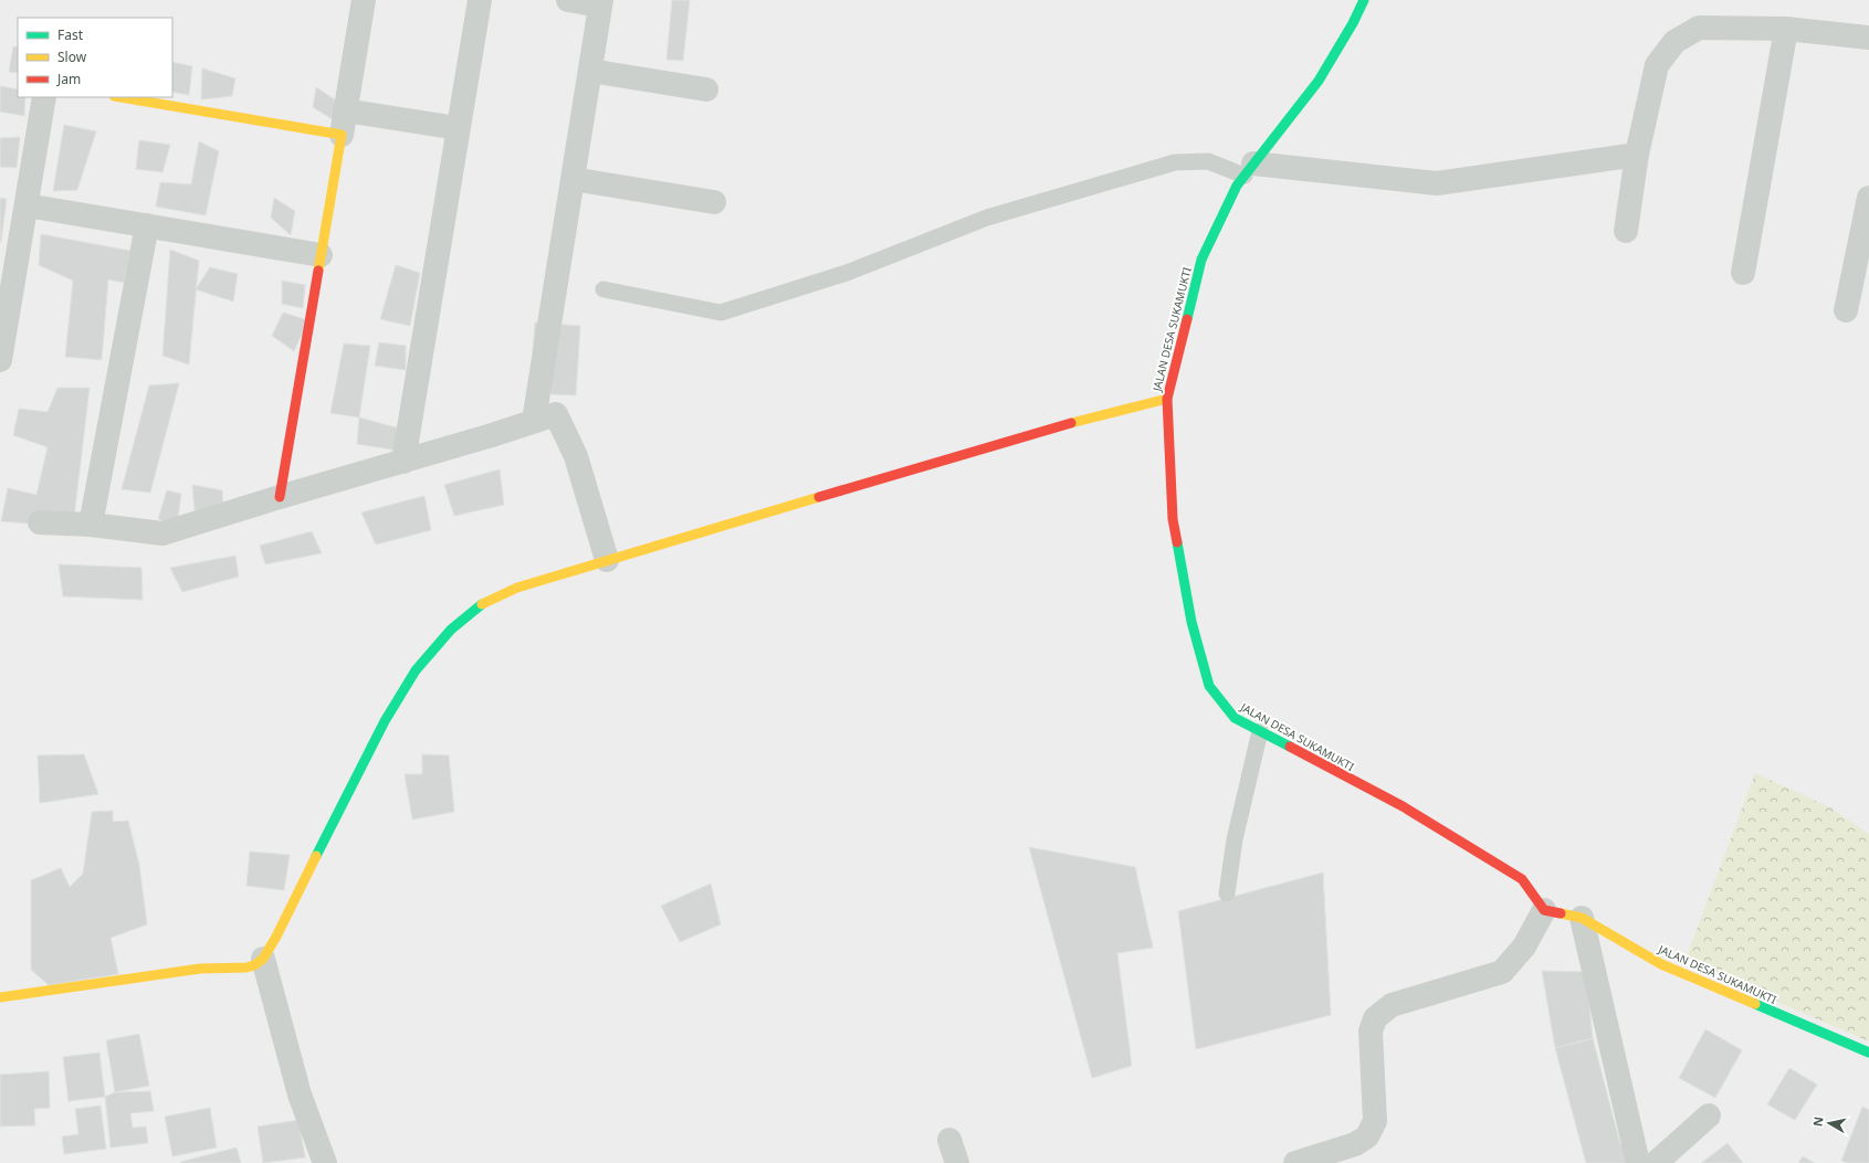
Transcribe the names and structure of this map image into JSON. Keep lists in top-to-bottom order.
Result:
{
  "streets": {
    "street": ["JALAN DESA SUKAMUKTI"]
  },
  "legend": ["Fast", "Slow", "Jam"],
  "north": "left"
}
